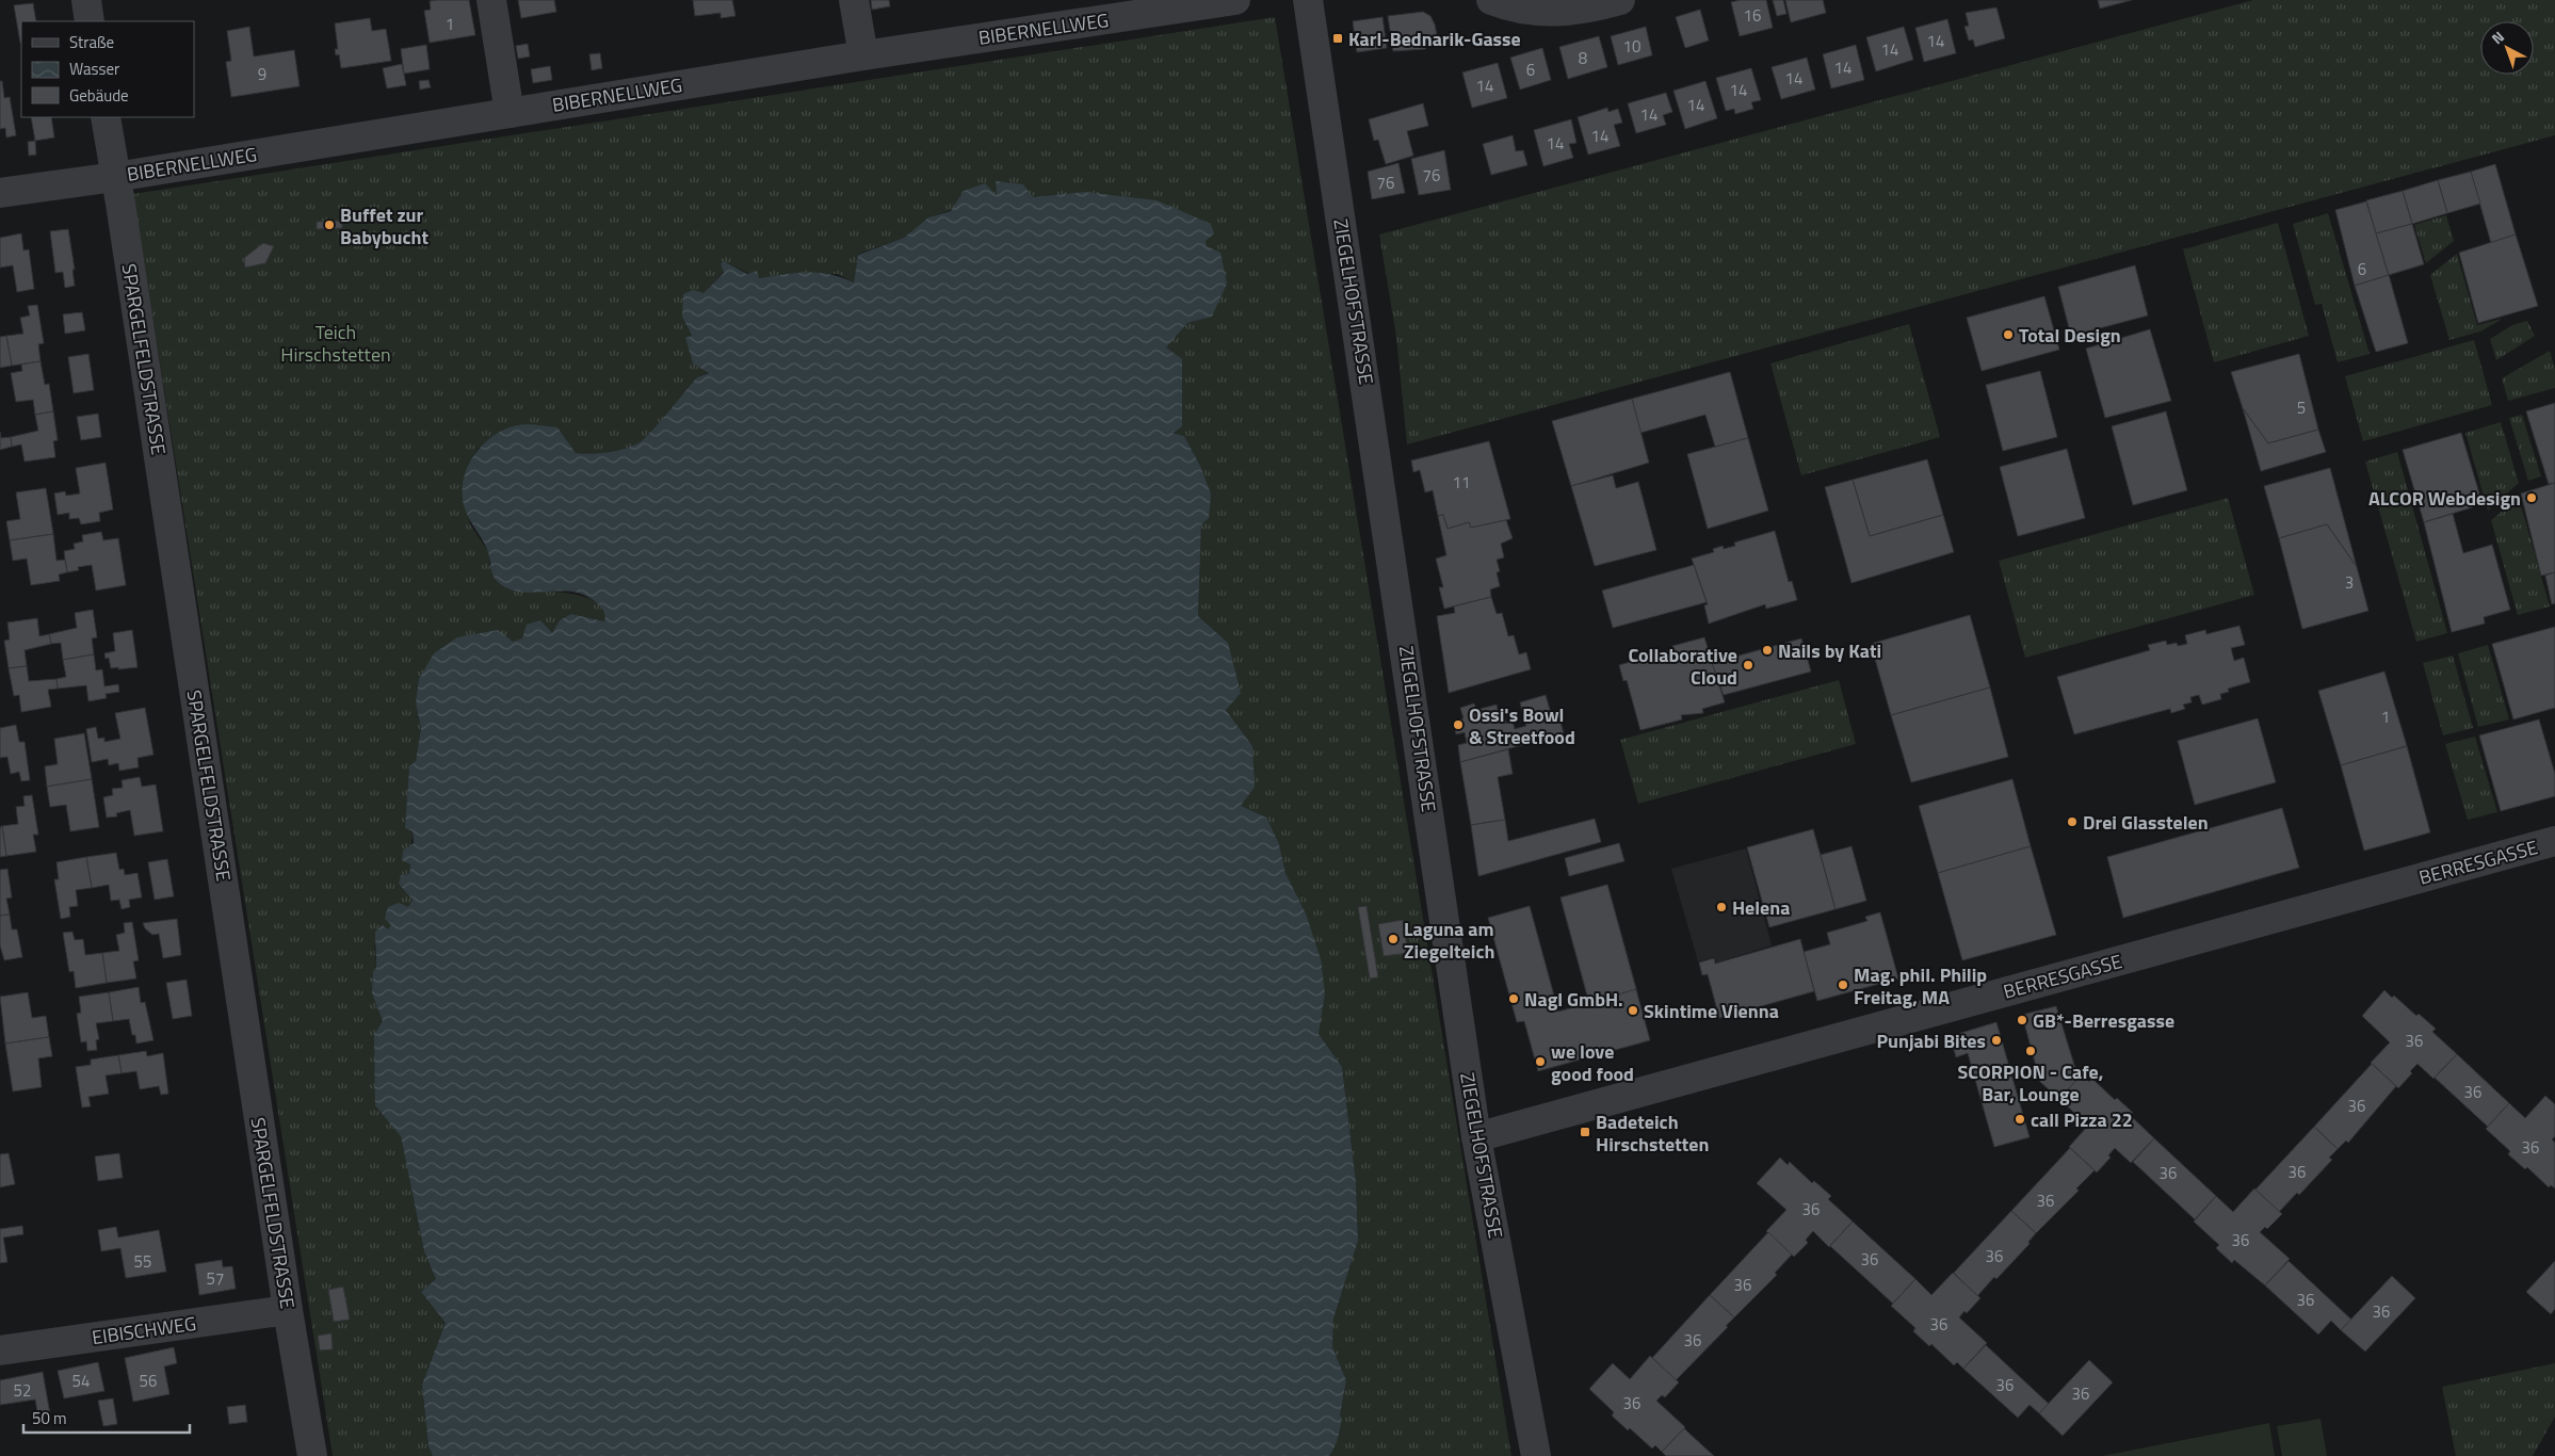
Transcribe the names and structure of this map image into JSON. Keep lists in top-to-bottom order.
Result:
{
  "streets": {
    "street": [
      "BIBERNELLWEG",
      "ZIEGELHOFSTRASSE",
      "SPARGELFELDSTRASSE",
      "BERRESGASSE",
      "EIBISCHWEG"
    ]
  },
  "crossings": [
    ["BIBERNELLWEG", "SPARGELFELDSTRASSE"],
    ["ZIEGELHOFSTRASSE", "BERRESGASSE"],
    ["SPARGELFELDSTRASSE", "EIBISCHWEG"]
  ],
  "parks": ["Teich Hirschstetten"],
  "places": {
    "transit": ["Karl-Bednarik-Gasse", "Badeteich Hirschstetten"],
    "other": [
      "Buffet zur Babybucht",
      "Total Design",
      "ALCOR Webdesign",
      "Nails by Kati",
      "Collaborative Cloud",
      "Ossi's Bowl & Streetfood",
      "Drei Glasstelen",
      "Helena",
      "Laguna am Ziegelteich",
      "Mag. phil. Philip Freitag, MA",
      "Nagl GmbH.",
      "Skintime Vienna",
      "GB*-Berresgasse",
      "Punjabi Bites",
      "SCORPION - Cafe, Bar, Lounge",
      "we love good food",
      "call Pizza 22"
    ]
  },
  "house_numbers": [
    "16",
    "1",
    "14",
    "10",
    "14",
    "8",
    "14",
    "6",
    "9",
    "14",
    "14",
    "14",
    "14",
    "14",
    "14",
    "14",
    "76",
    "76",
    "6",
    "5",
    "11",
    "3",
    "1",
    "36",
    "36",
    "36",
    "36",
    "36",
    "36",
    "36",
    "36",
    "36",
    "36",
    "36",
    "55",
    "57",
    "36",
    "36",
    "36",
    "36",
    "36",
    "54",
    "56",
    "36",
    "52",
    "36",
    "36"
  ],
  "legend": ["Straße", "Wasser", "Gebäude"],
  "scale_bar": "50 m",
  "north": "top left"
}
